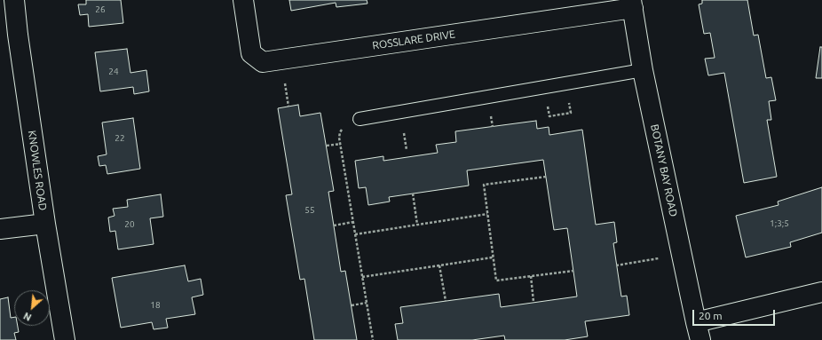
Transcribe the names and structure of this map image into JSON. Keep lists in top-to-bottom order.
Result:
{
  "streets": {
    "street": ["ROSSLARE DRIVE", "KNOWLES ROAD", "BOTANY BAY ROAD"]
  },
  "crossings": [
    ["ROSSLARE DRIVE", "BOTANY BAY ROAD"]
  ],
  "house_numbers": [
    "26",
    "24",
    "22",
    "55",
    "1;3;5",
    "20",
    "18"
  ],
  "scale_bar": "20 m",
  "north": "bottom left"
}
